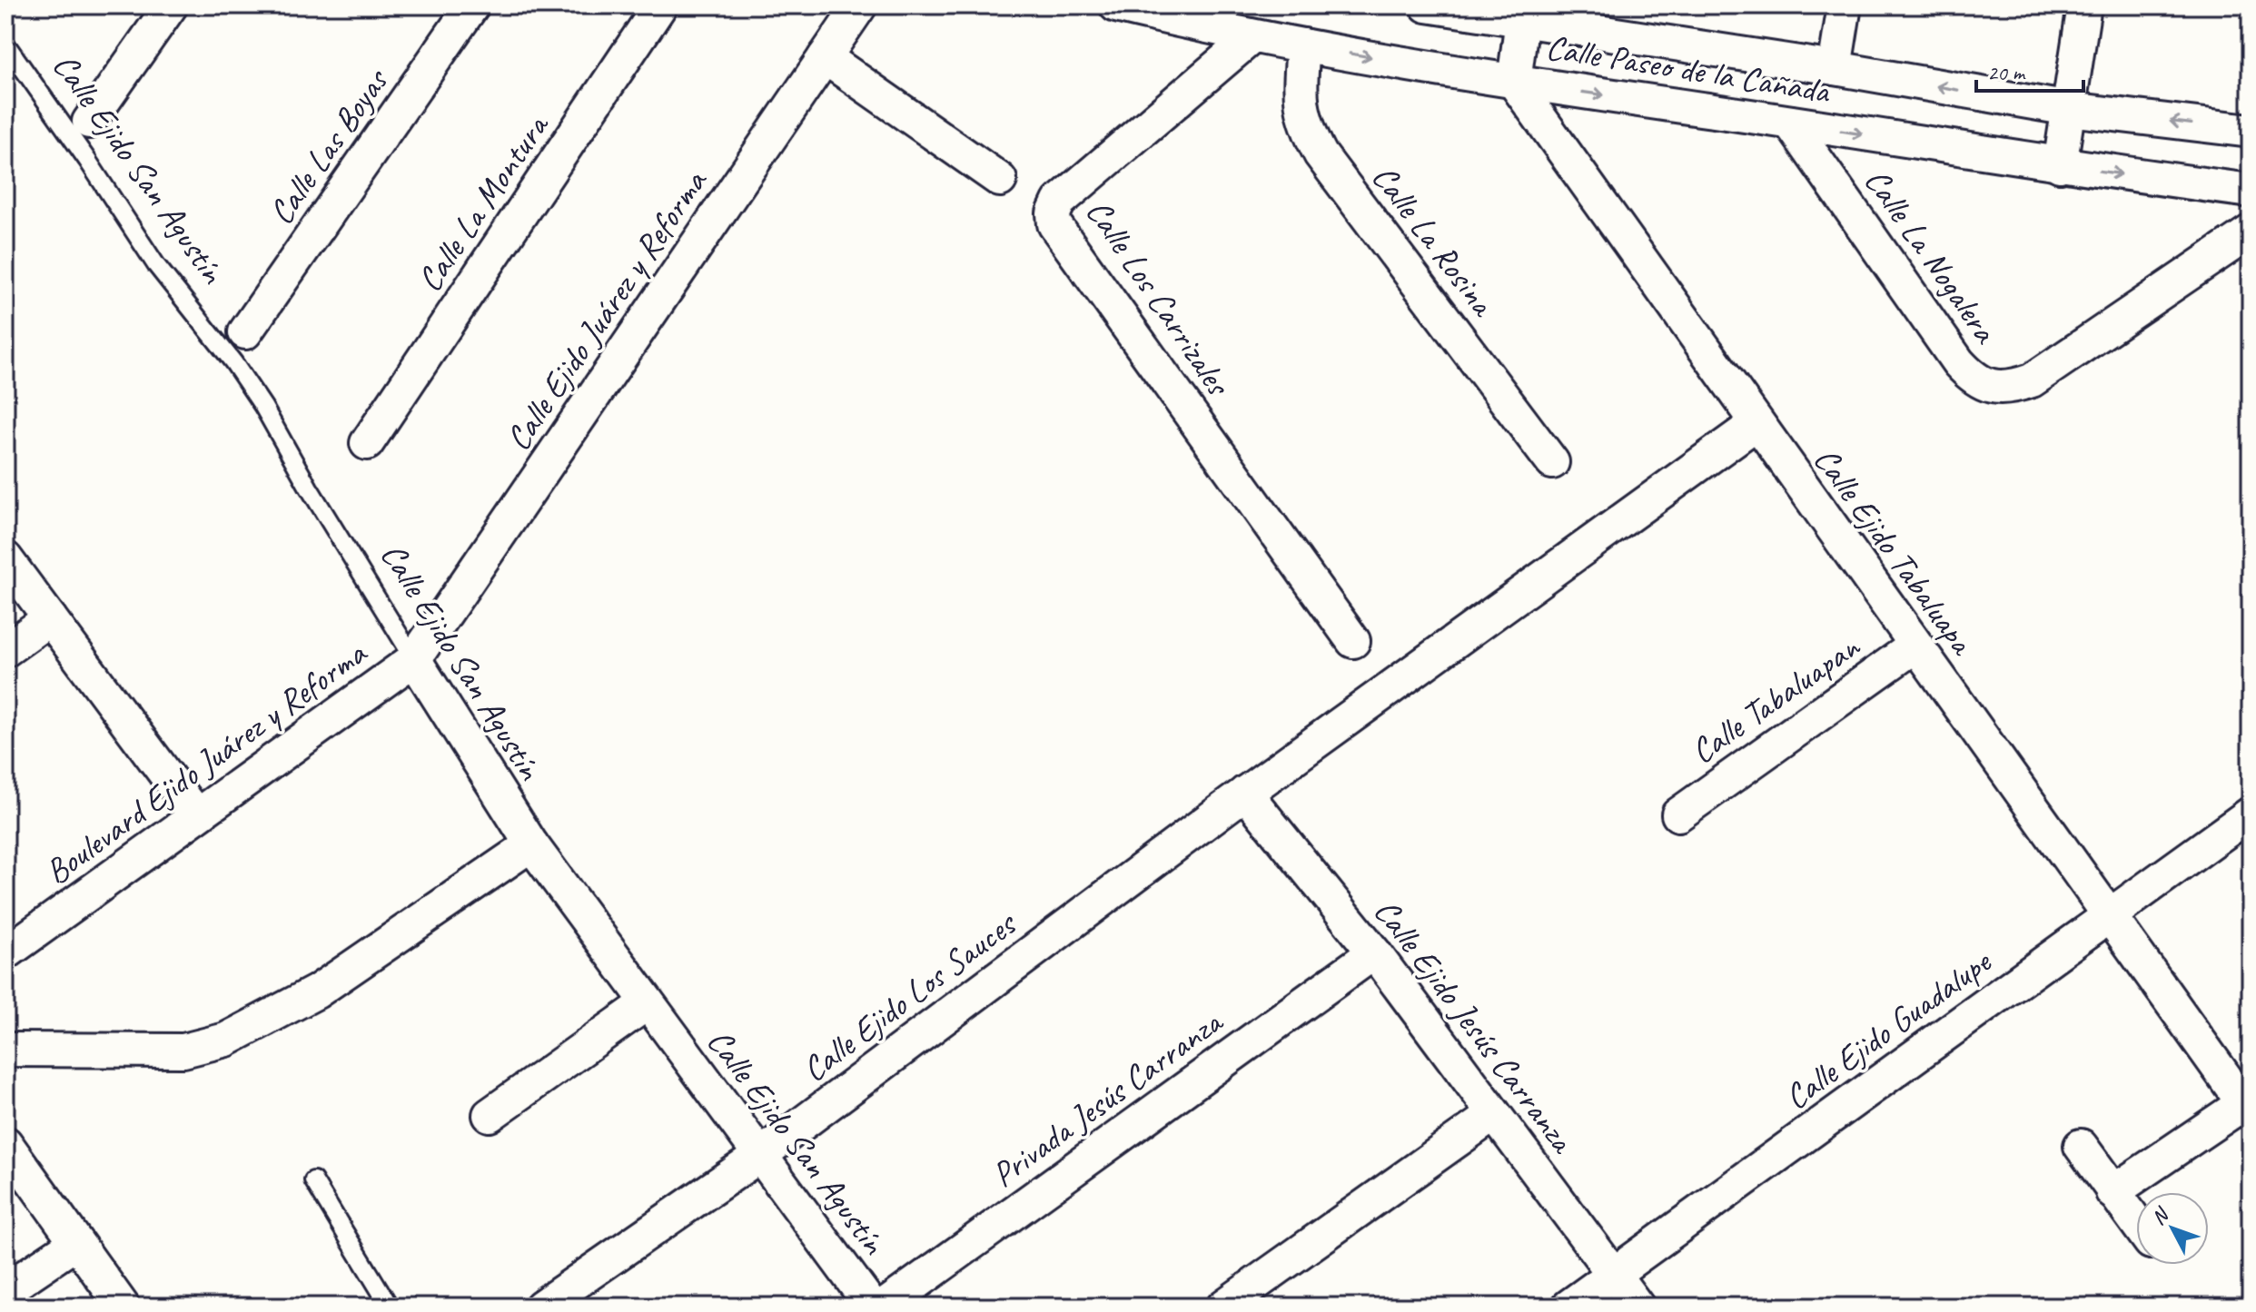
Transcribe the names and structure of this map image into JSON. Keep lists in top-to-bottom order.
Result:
{
  "streets": {
    "street": [
      "Calle Paseo de la Cañada",
      "Calle Las Boyas",
      "Calle Ejido San Agustín",
      "Calle La Montura",
      "Calle La Rosina",
      "Calle La Nogalera",
      "Calle Los Carrizales",
      "Calle Ejido Juárez y Reforma",
      "Calle Ejido Tabaluapa",
      "Calle Tabaluapan",
      "Boulevard Ejido Juárez y Reforma",
      "Calle Ejido Los Sauces",
      "Calle Ejido Jesús Carranza",
      "Calle Ejido Guadalupe",
      "Privada Jesús Carranza"
    ]
  },
  "crossings": [
    ["Calle Paseo de la Cañada", "Calle La Rosina"],
    ["Calle Paseo de la Cañada", "Calle La Nogalera"],
    ["Calle Paseo de la Cañada", "Calle Los Carrizales"],
    ["Calle Paseo de la Cañada", "Calle Ejido Tabaluapa"],
    ["Calle Ejido San Agustín", "Calle Ejido Juárez y Reforma"],
    ["Calle Ejido San Agustín", "Boulevard Ejido Juárez y Reforma"],
    ["Calle Ejido San Agustín", "Calle Ejido Los Sauces"],
    ["Calle Ejido Juárez y Reforma", "Boulevard Ejido Juárez y Reforma"],
    ["Calle Ejido Tabaluapa", "Calle Tabaluapan"],
    ["Calle Ejido Tabaluapa", "Calle Ejido Los Sauces"],
    ["Calle Ejido Tabaluapa", "Calle Ejido Guadalupe"],
    ["Calle Ejido Los Sauces", "Calle Ejido Jesús Carranza"],
    ["Calle Ejido Jesús Carranza", "Calle Ejido Guadalupe"],
    ["Calle Ejido Jesús Carranza", "Privada Jesús Carranza"]
  ],
  "scale_bar": "20 m",
  "north": "top left"
}
